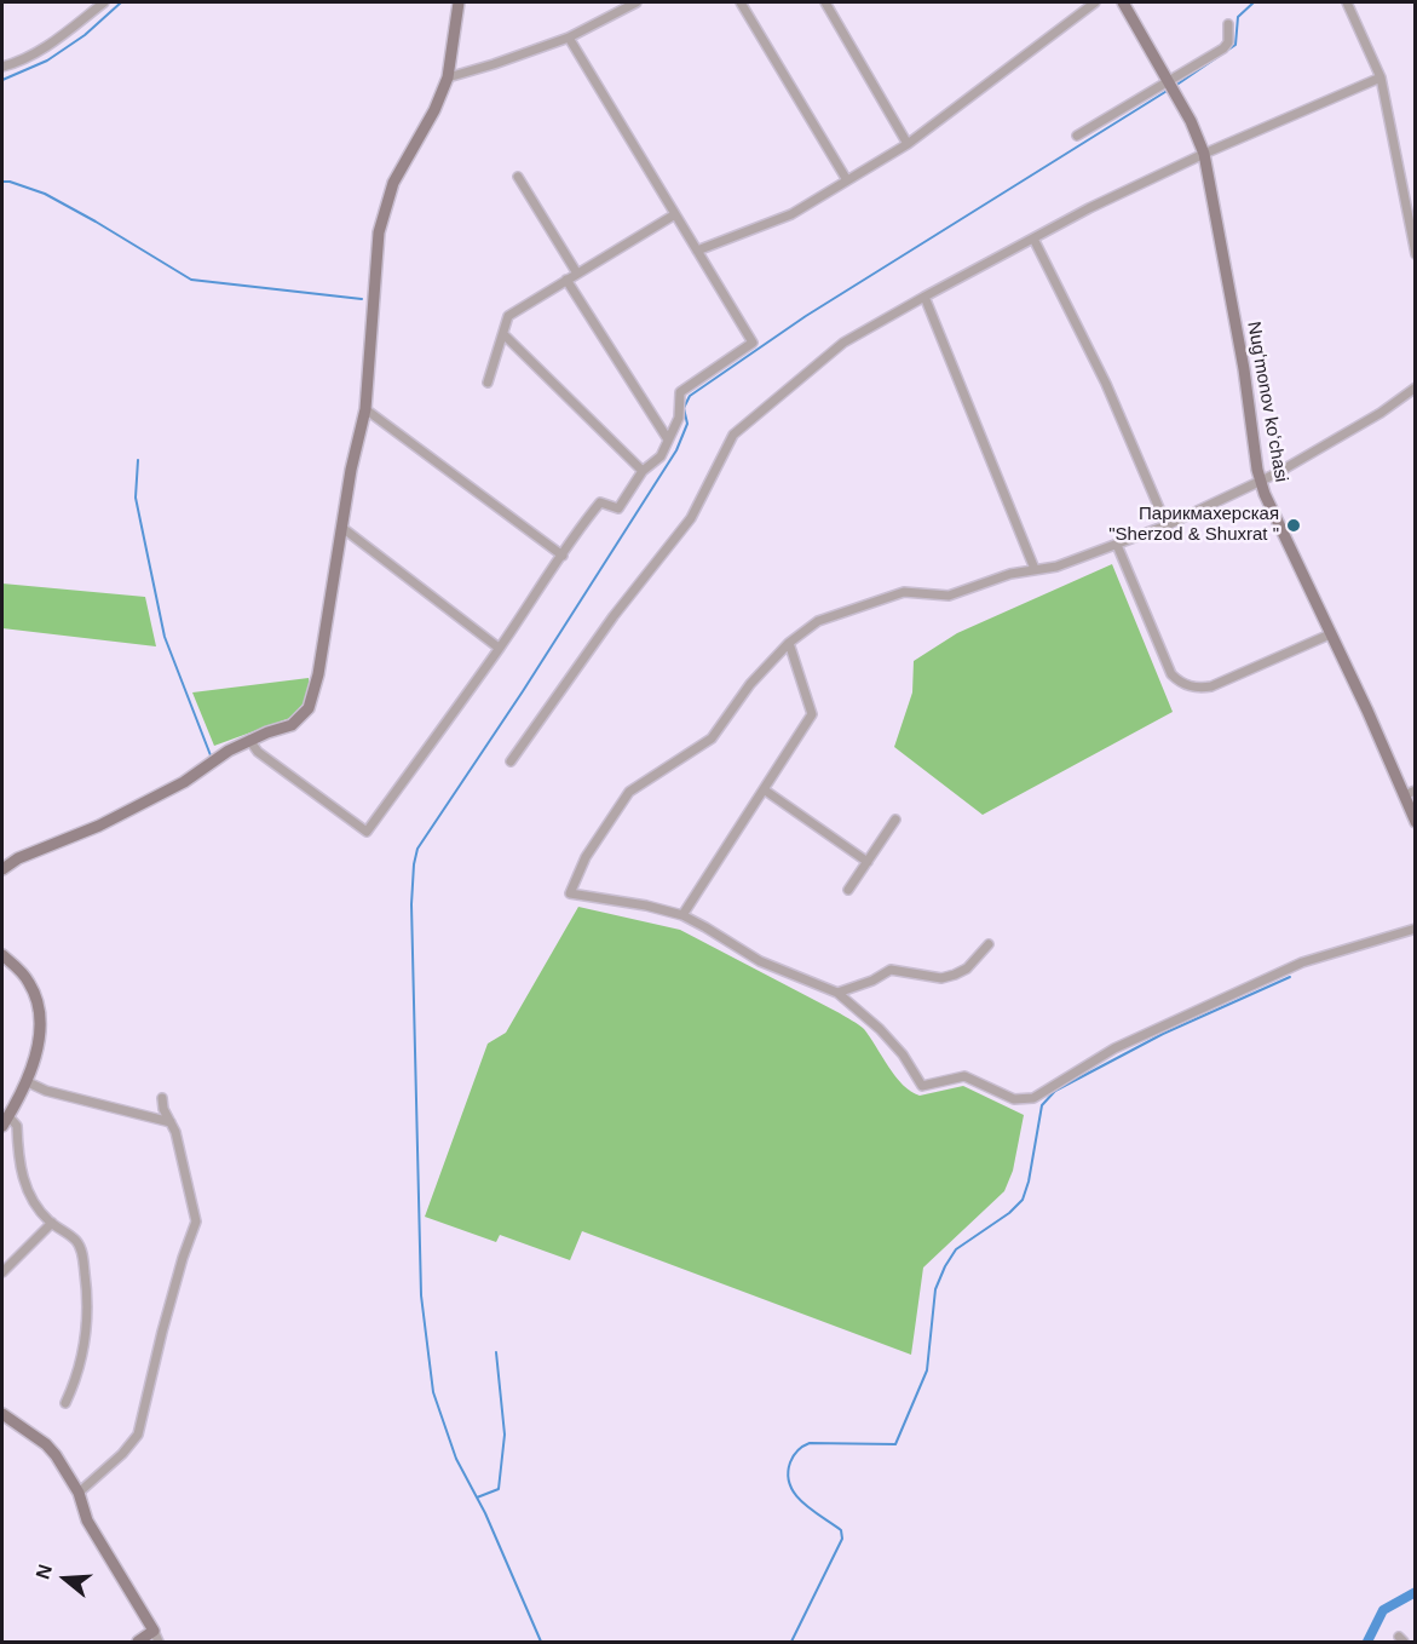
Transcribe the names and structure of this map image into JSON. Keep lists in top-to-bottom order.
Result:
{
  "streets": {
    "street": ["Nugʻmonov koʻchasi"]
  },
  "places": ["Парикмахерская \"Sherzod & Shuxrat \""],
  "north": "left"
}
